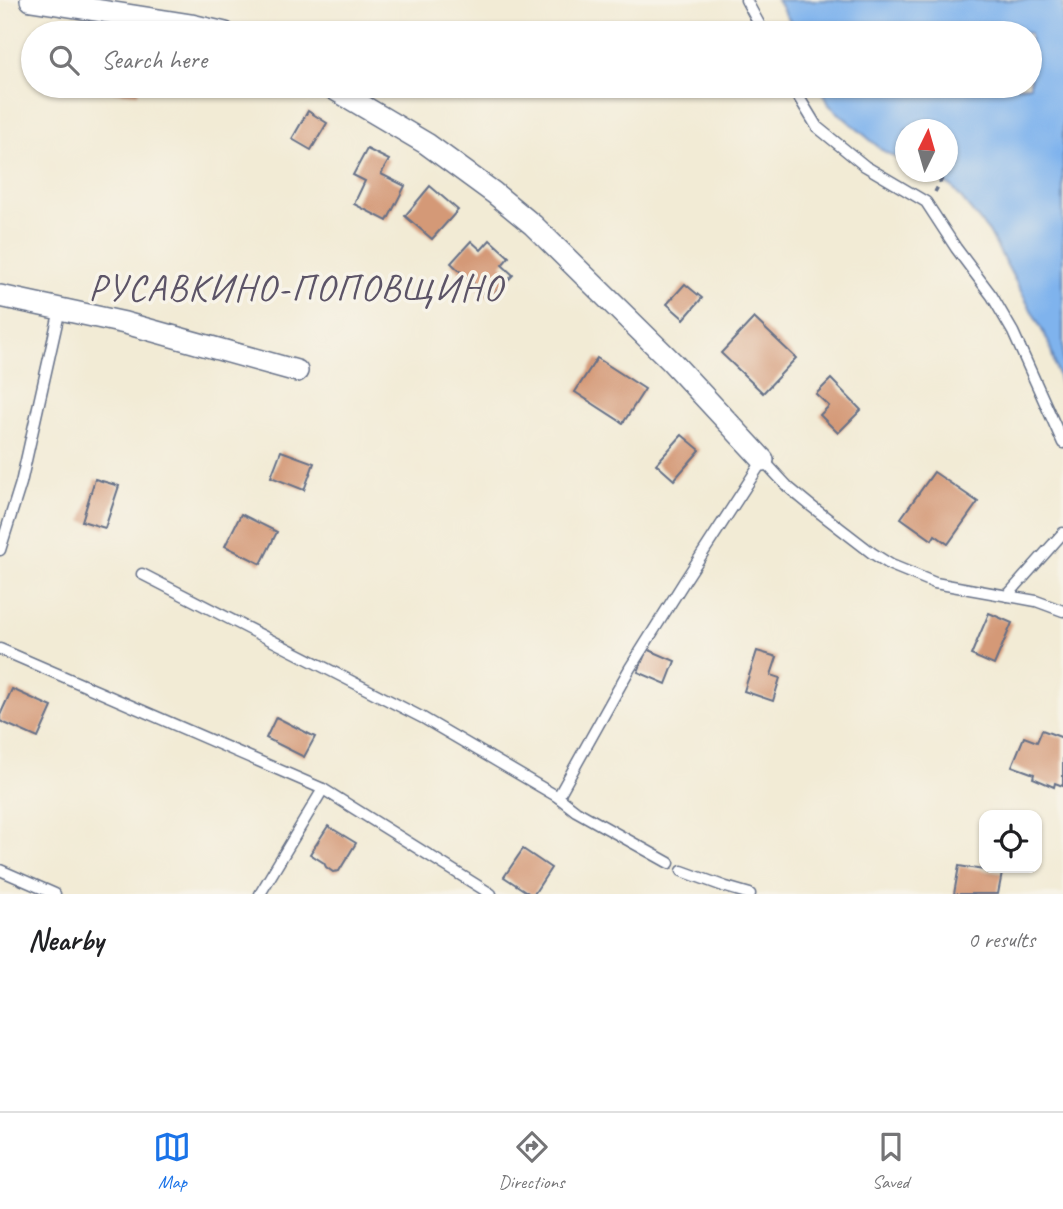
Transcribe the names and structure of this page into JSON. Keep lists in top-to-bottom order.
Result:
{
  "districts": ["РУСАВКИНО-ПОПОВЩИНО"],
  "north": "top",
  "page": {
    "search": "Search here",
    "heading": ["Nearby", "0 results"],
    "nav": ["Map", "Directions", "Saved"]
  }
}
